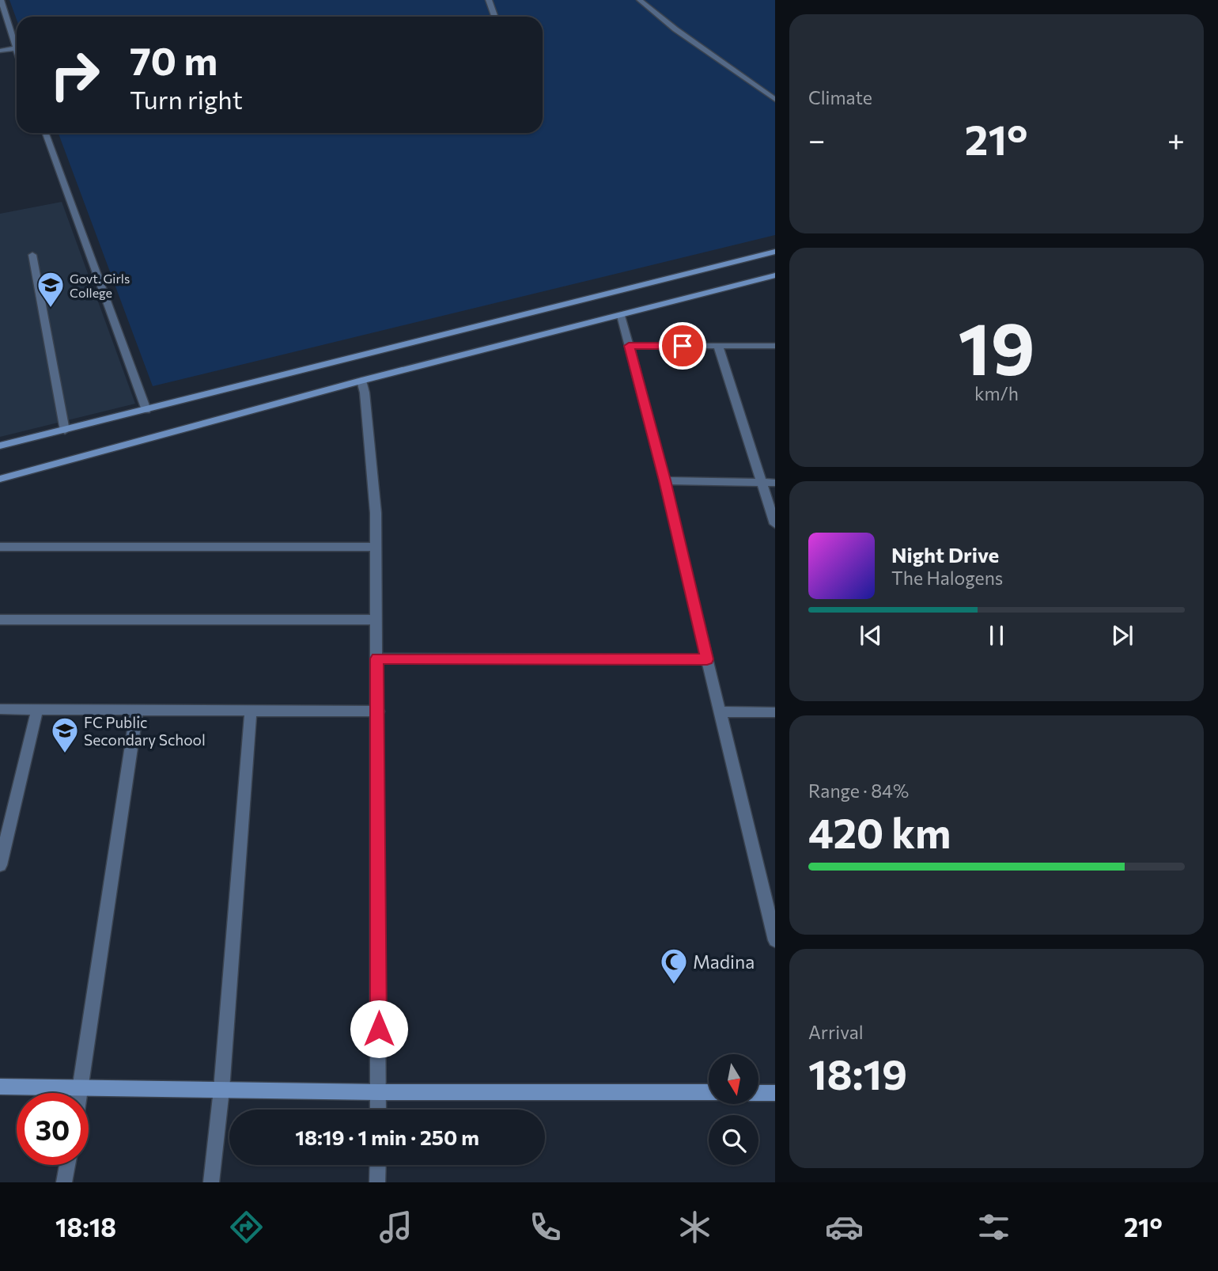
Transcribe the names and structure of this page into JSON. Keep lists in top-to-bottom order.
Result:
{
  "places": {
    "school or university": ["Govt. Girls College", "FC Public Secondary School"],
    "mosque": ["Madina"]
  },
  "north": "bottom",
  "page": {
    "tile": [
      "Climate",
      ["19", "km/h"],
      ["Range · 84%", "420 km"],
      ["Arrival", "18:19"]
    ],
    "turn": ["70 m", "Turn right"],
    "heat": ["−", "21°", "+"],
    "song": ["Night Drive", "The Halogens"],
    "limit": "30",
    "trip": "18:19 · 1 min · 250 m",
    "tabs": ["18:18", "21°"]
  }
}
